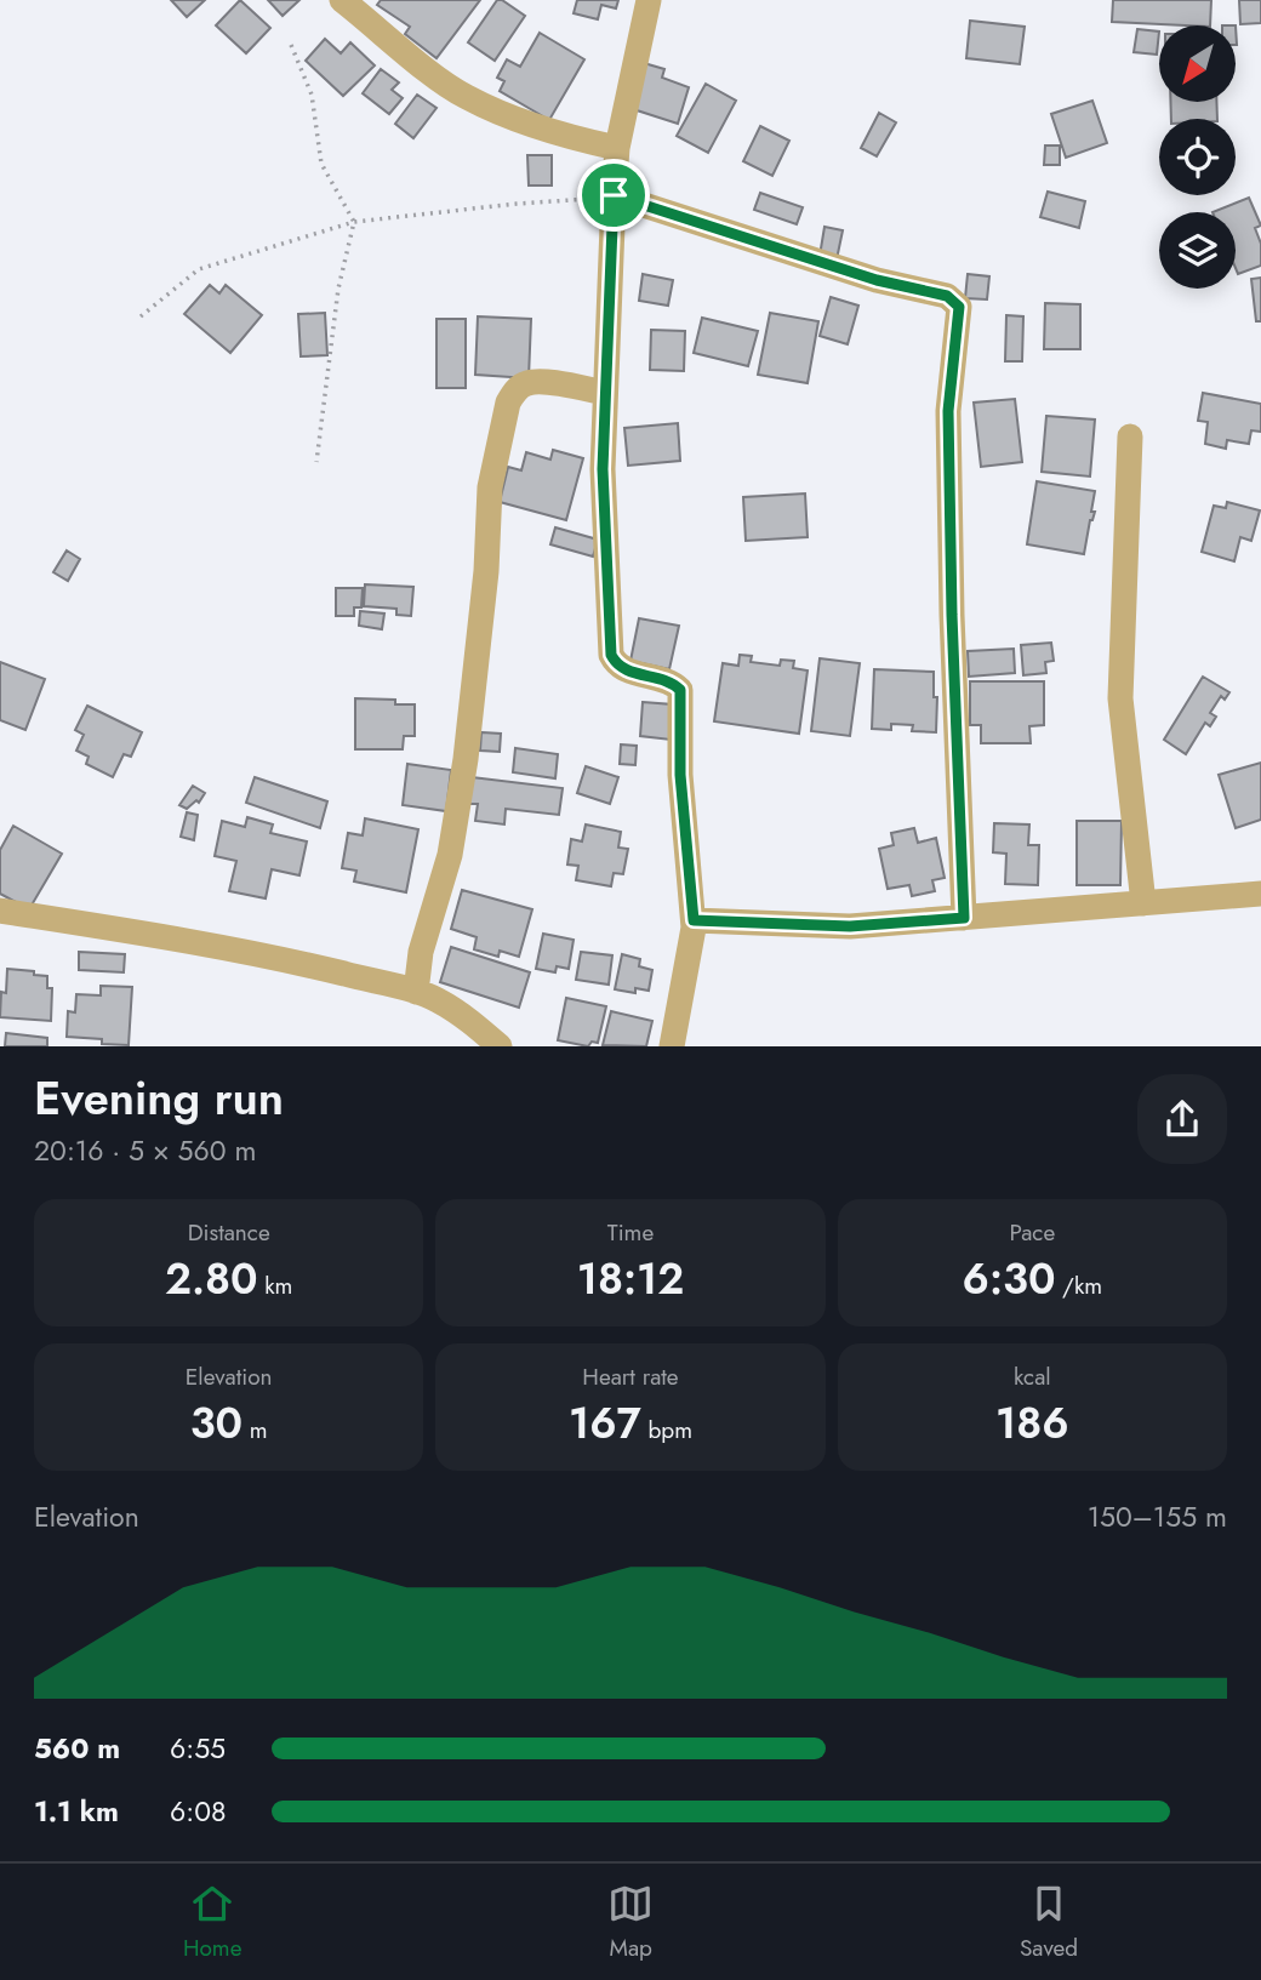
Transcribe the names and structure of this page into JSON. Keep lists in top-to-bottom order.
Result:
{
  "north": "bottom left",
  "page": {
    "heading": ["Evening run", "20:16 · 5 × 560 m"],
    "stats": [
      ["Distance", "2.80 km"],
      ["Time", "18:12"],
      ["Pace", "6:30 /km"],
      ["Elevation", "30 m"],
      ["Heart rate", "167 bpm"],
      ["kcal", "186"]
    ],
    "chart": ["Elevation", "150–155 m"],
    "list": [
      {
        "name": "560 m",
        "note": "6:55"
      },
      {
        "name": "1.1 km",
        "note": "6:08"
      }
    ],
    "tabs": ["Home", "Map", "Saved"]
  }
}
